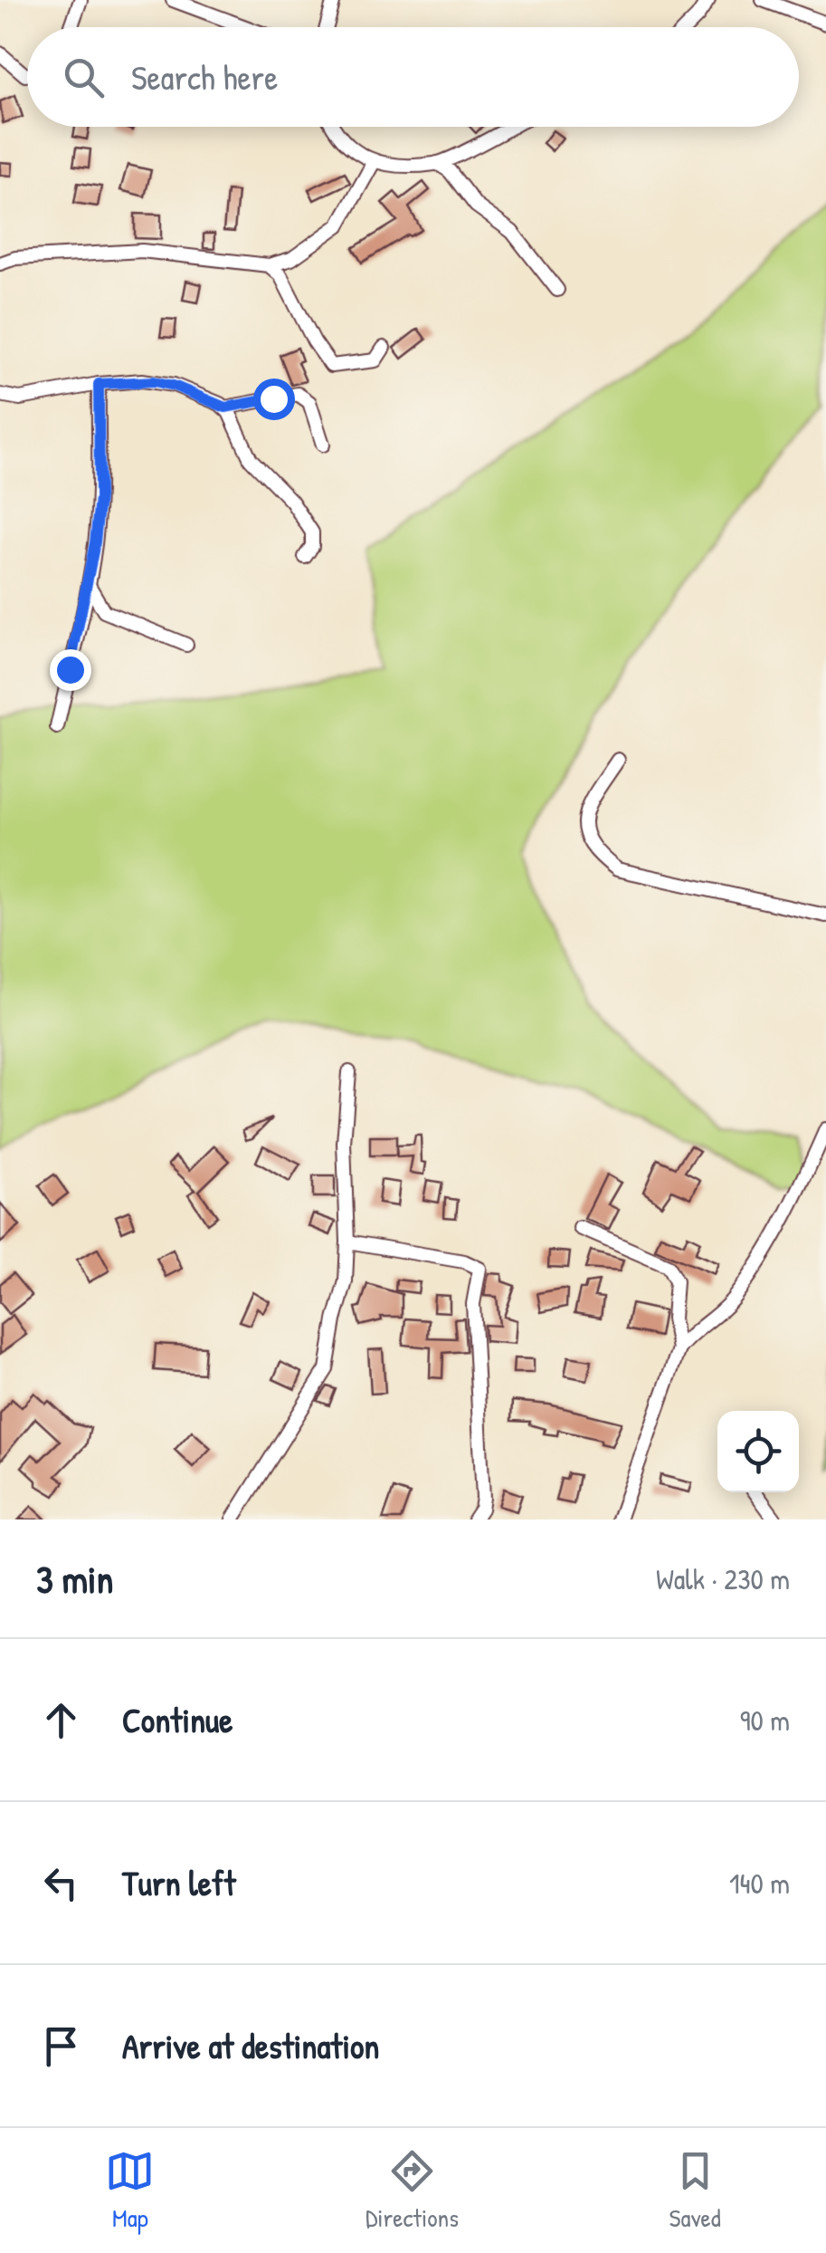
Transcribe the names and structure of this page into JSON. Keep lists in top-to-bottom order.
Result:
{
  "page": {
    "search": "Search here",
    "heading": ["3 min", "Walk · 230 m"],
    "list": [
      ["Continue", "90 m"],
      ["Turn left", "140 m"],
      "Arrive at destination"
    ],
    "nav": ["Map", "Directions", "Saved"]
  }
}
